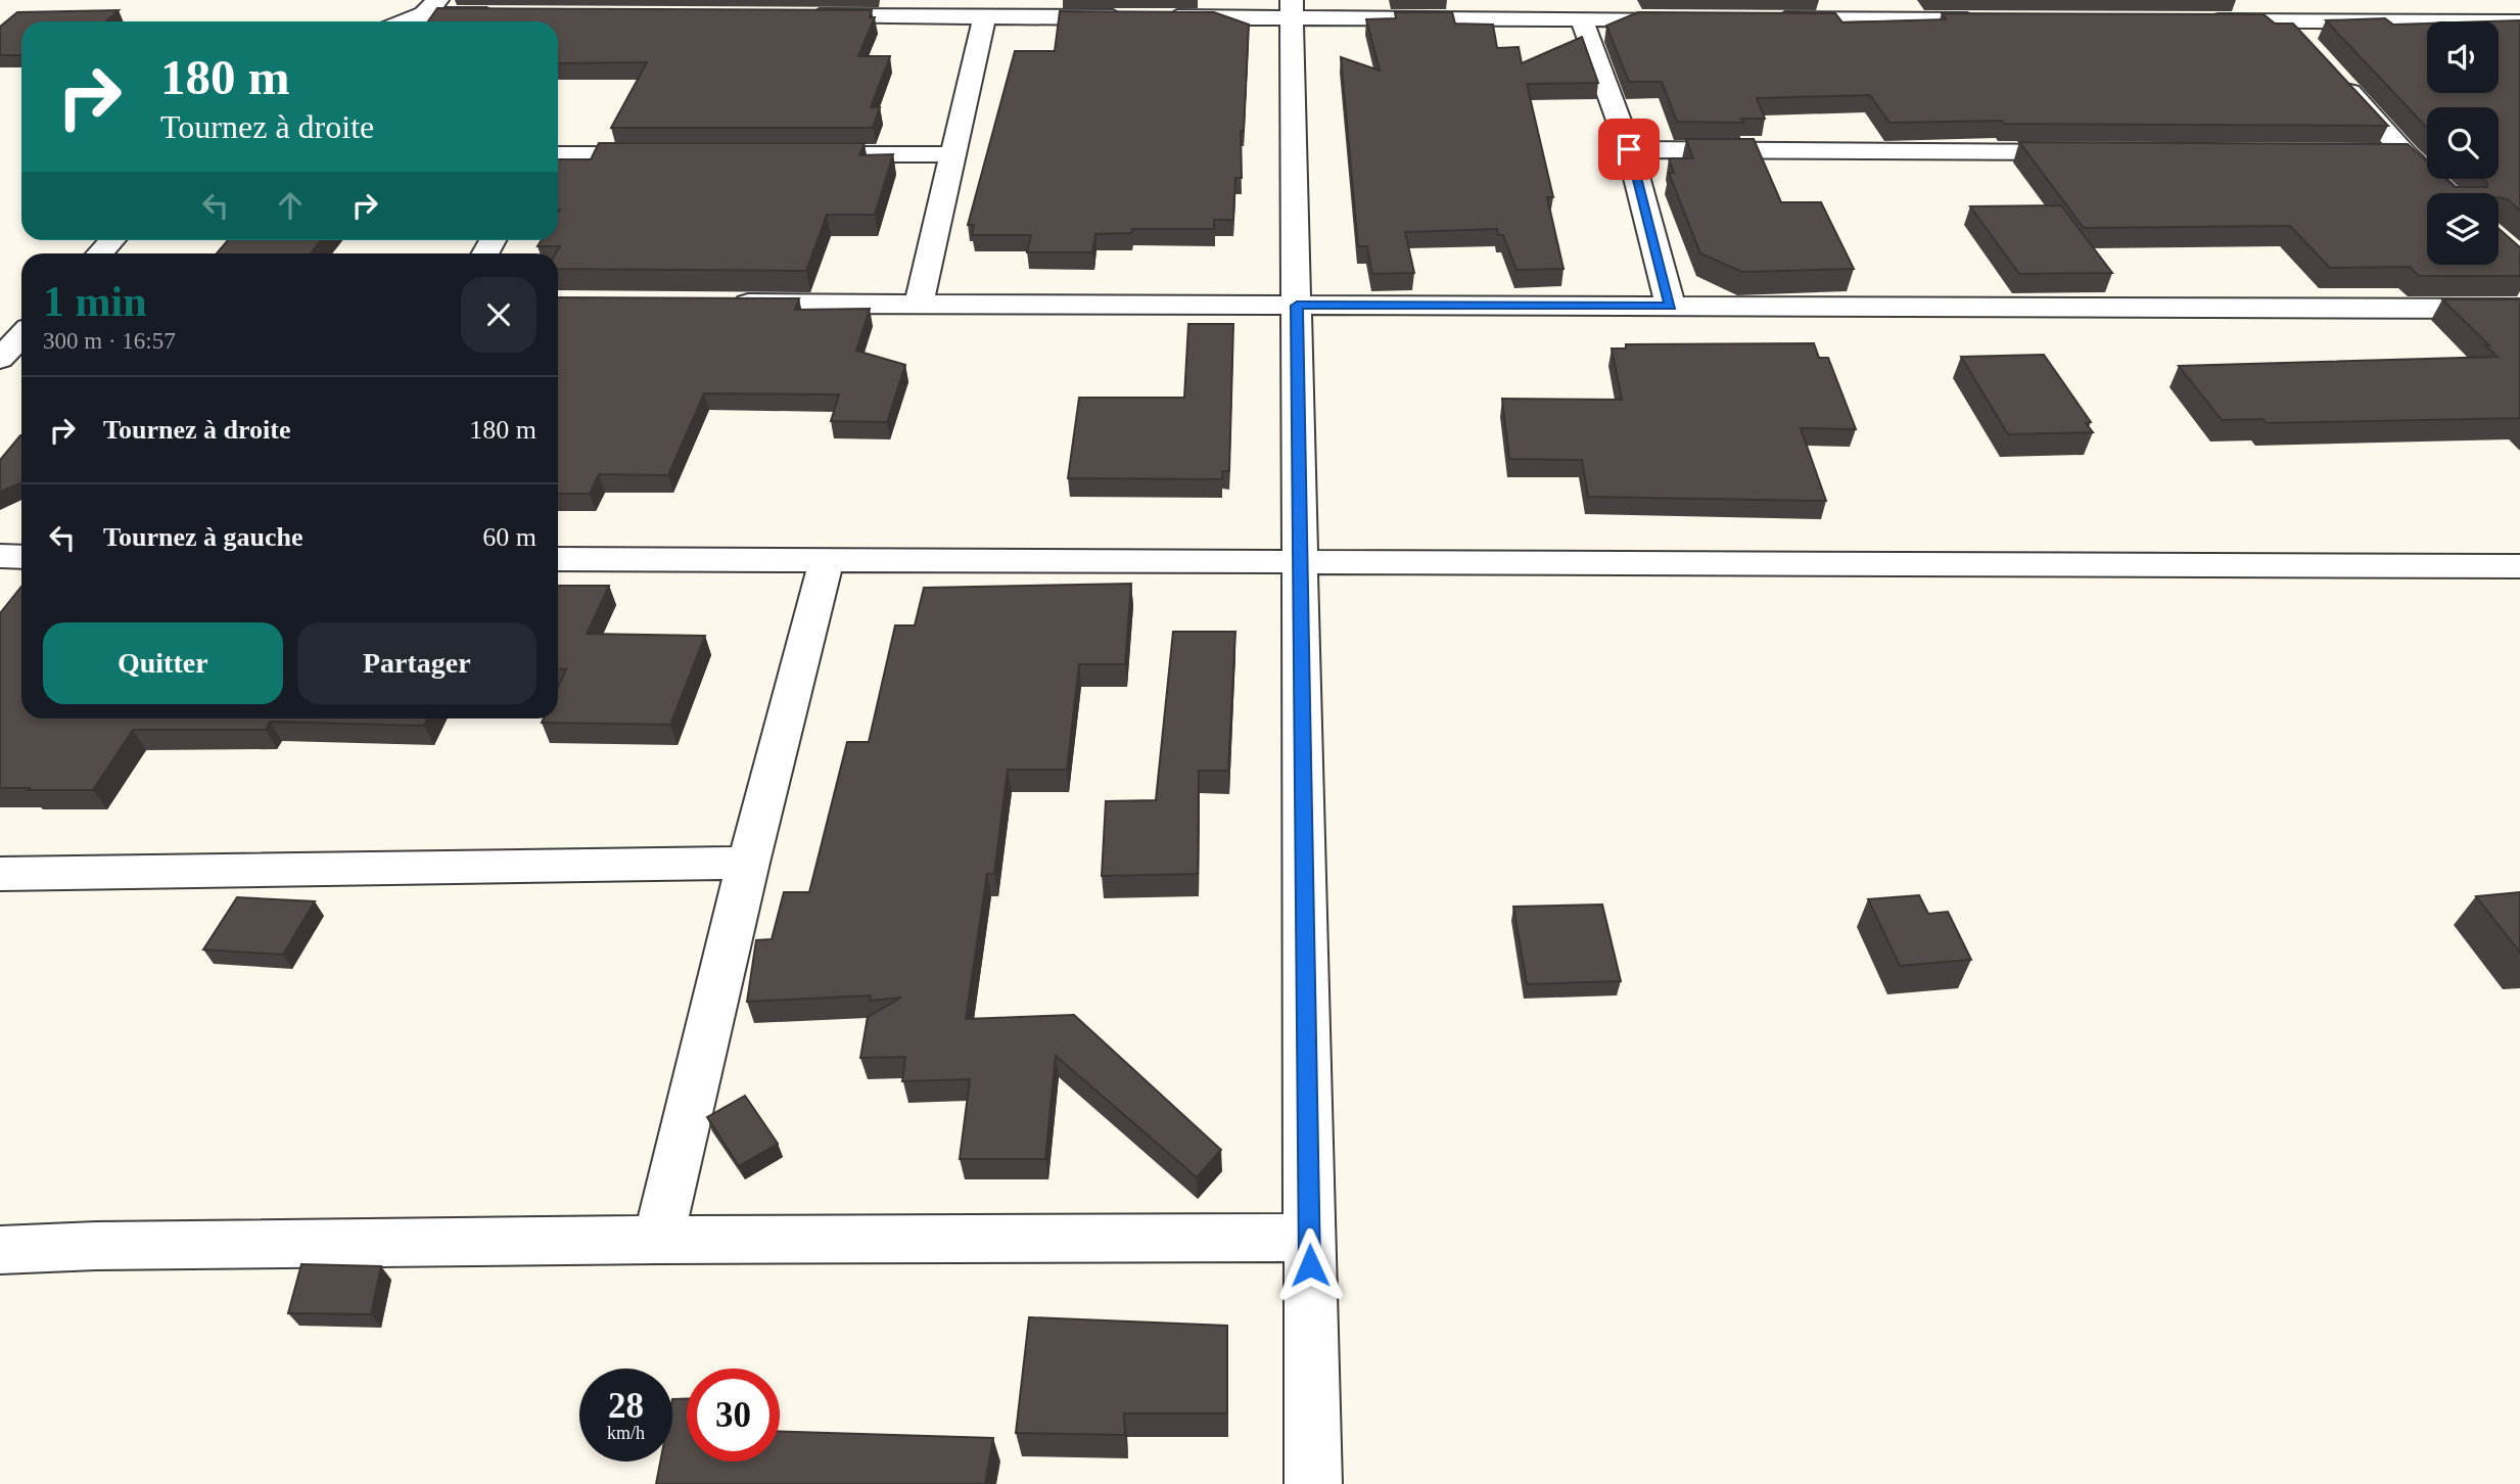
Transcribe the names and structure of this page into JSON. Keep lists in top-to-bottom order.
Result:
{
  "page": {
    "turn": ["180 m", "Tournez à droite"],
    "heading": ["1 min", "300 m · 16:57"],
    "list": [
      {
        "name": "Tournez à droite",
        "value": "180 m"
      },
      {
        "name": "Tournez à gauche",
        "value": "60 m"
      }
    ],
    "buttons": ["Quitter", "Partager"],
    "speed": "28 km/h",
    "limit": "30"
  }
}
